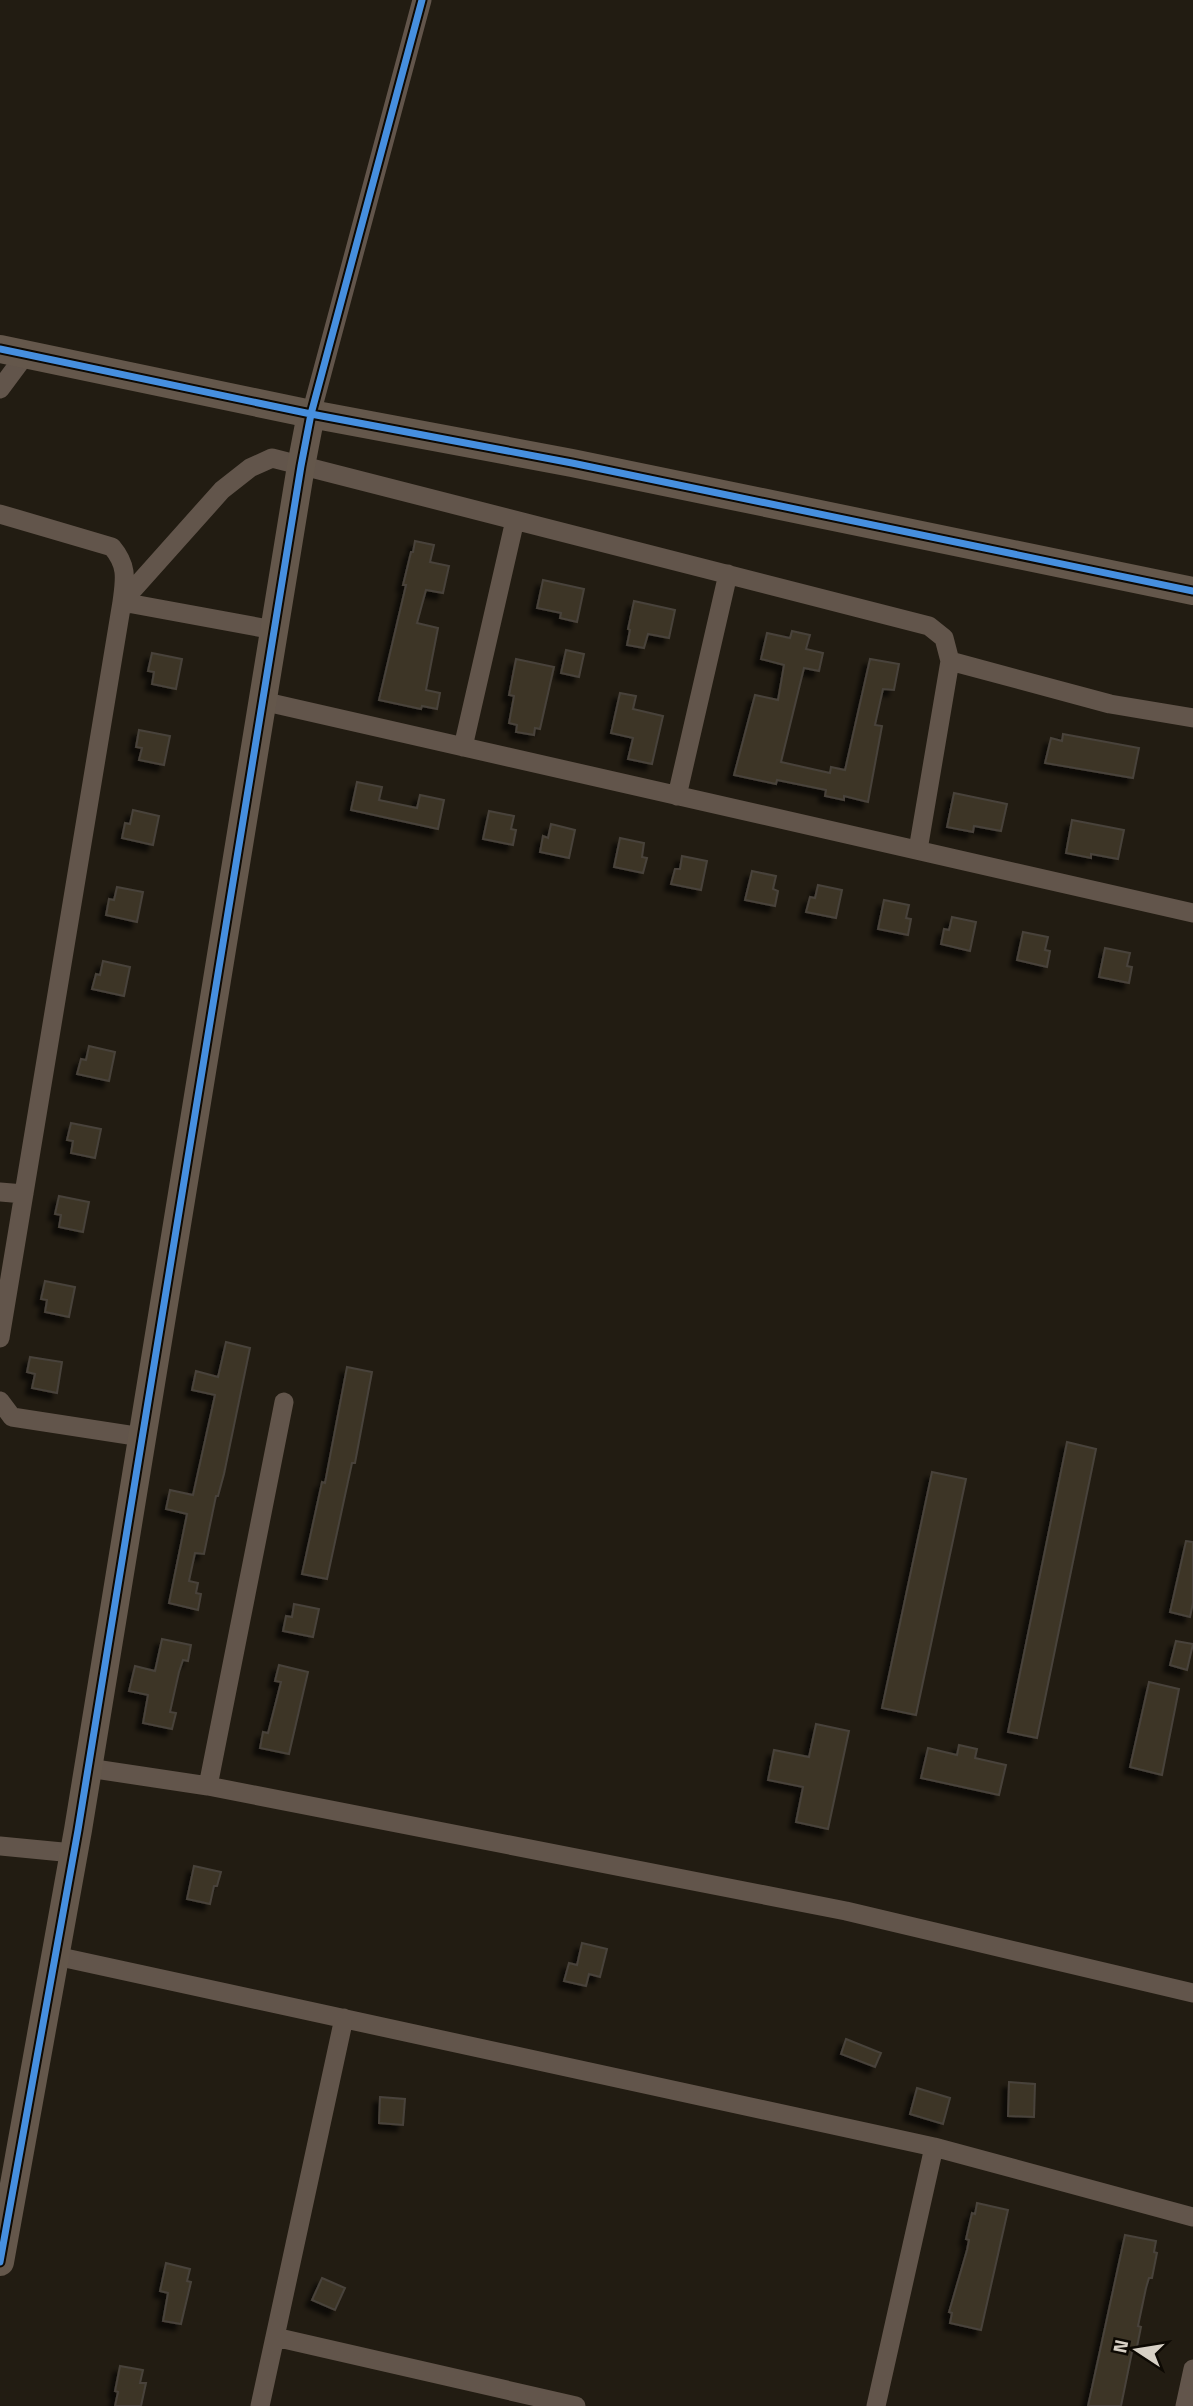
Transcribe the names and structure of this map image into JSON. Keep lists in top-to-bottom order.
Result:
{
  "north": "left"
}
